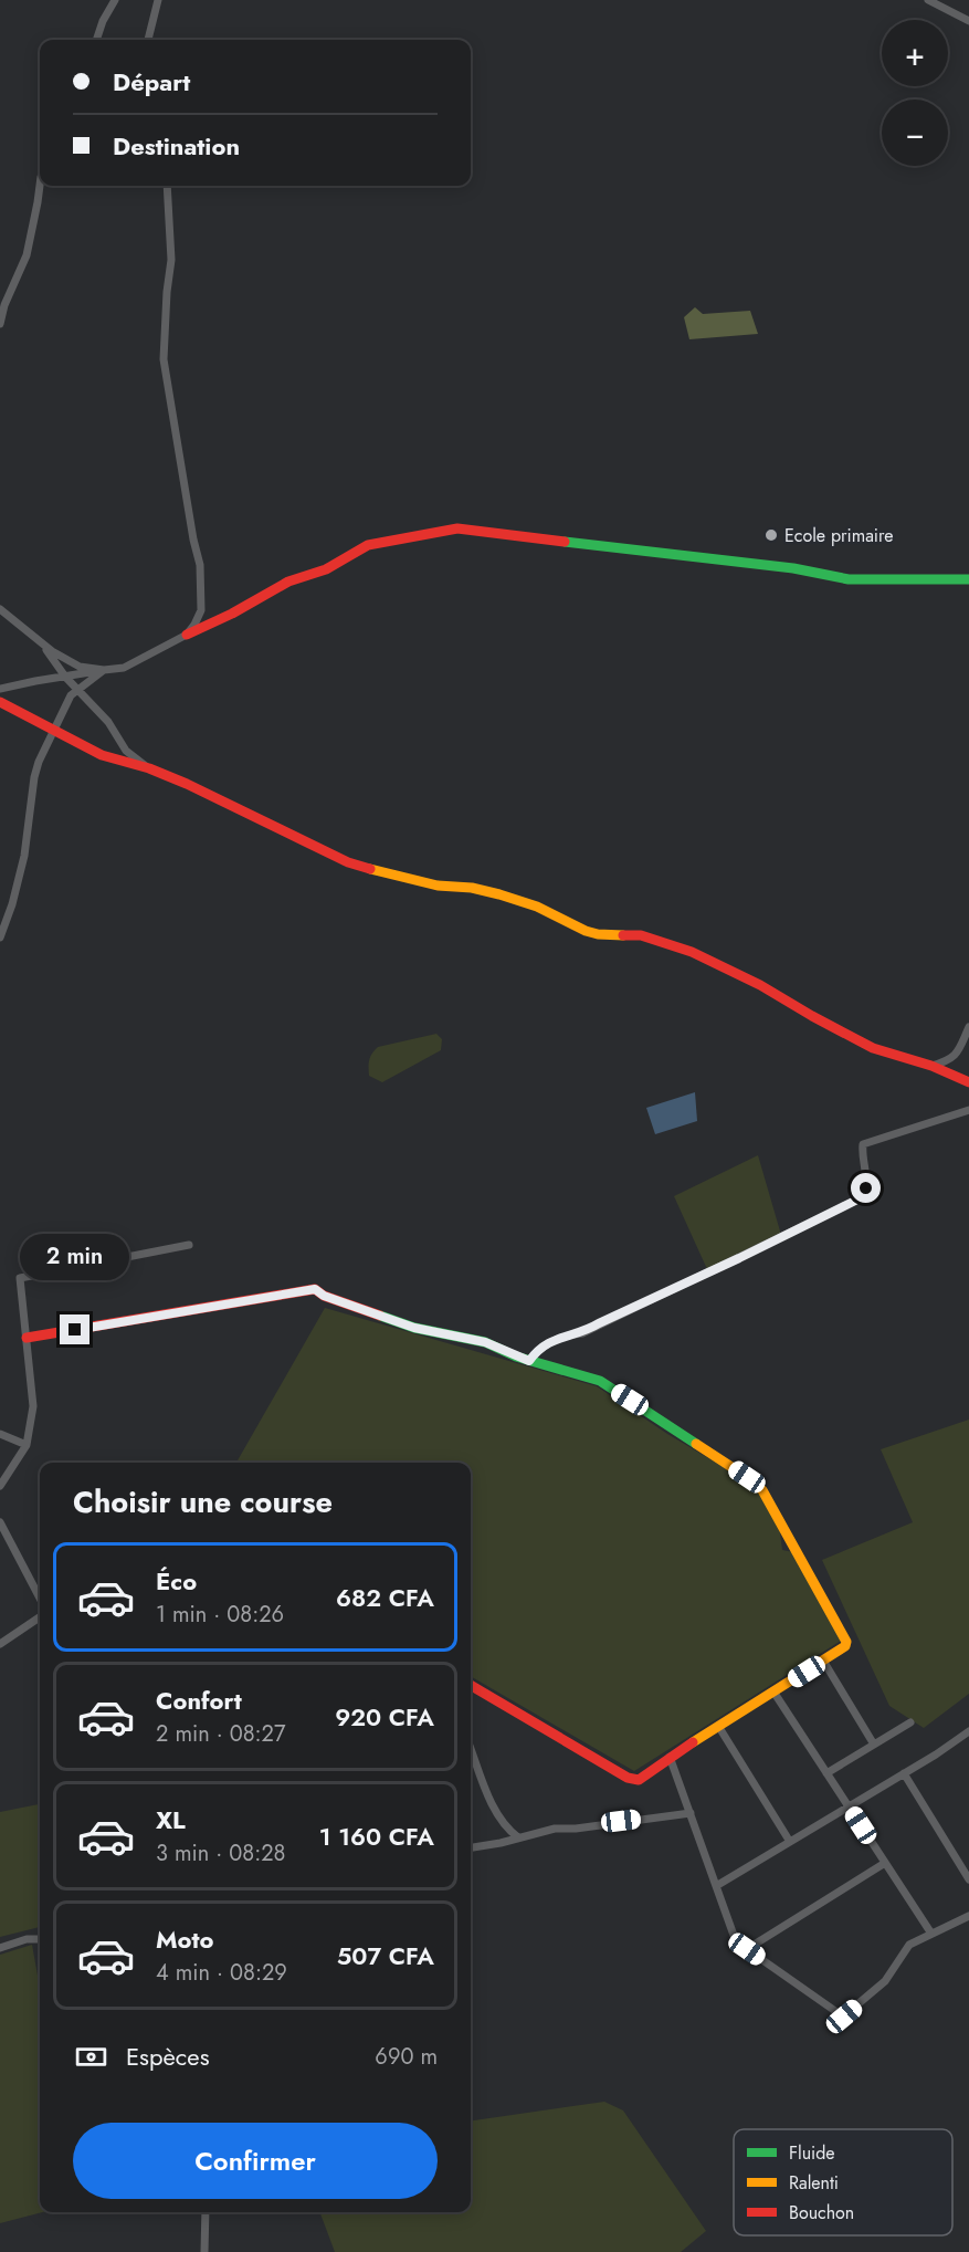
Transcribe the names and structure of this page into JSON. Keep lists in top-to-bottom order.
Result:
{
  "places": ["Ecole primaire"],
  "legend": ["Fluide", "Ralenti", "Bouchon"],
  "page": {
    "map_buttons": ["+", "−"],
    "banner": ["Départ", "Destination"],
    "bubble": "2 min",
    "heading": "Choisir une course",
    "list": [
      {
        "name": "Éco",
        "note": "1 min · 08:26",
        "value": "682 CFA"
      },
      {
        "name": "Confort",
        "note": "2 min · 08:27",
        "value": "920 CFA"
      },
      {
        "name": "XL",
        "note": "3 min · 08:28",
        "value": "1 160 CFA"
      },
      {
        "name": "Moto",
        "note": "4 min · 08:29",
        "value": "507 CFA"
      }
    ],
    "pay": ["Espèces", "690 m"],
    "buttons": "Confirmer"
  }
}
